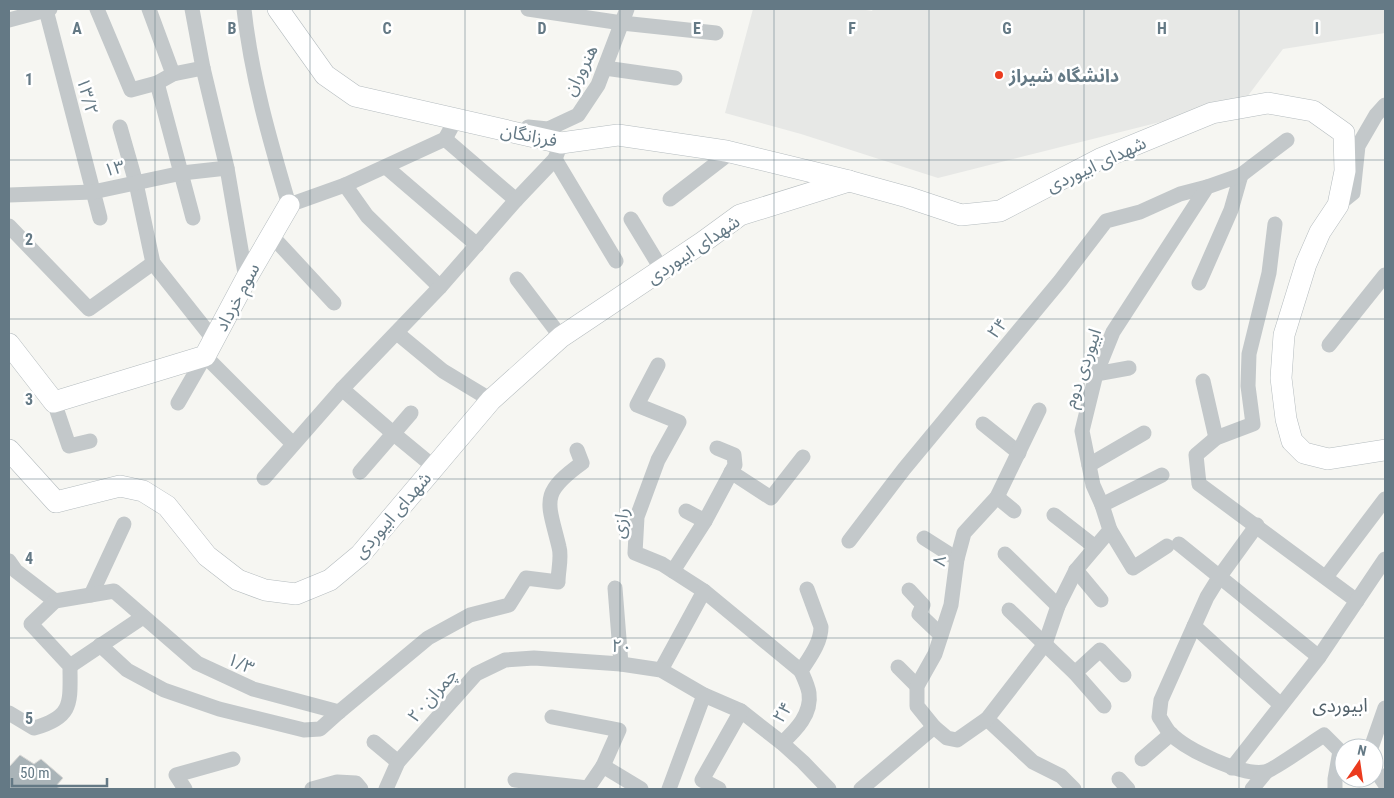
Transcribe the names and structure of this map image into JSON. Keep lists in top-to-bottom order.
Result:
{
  "streets": {
    "street": [
      "هنروران",
      "۱۳/۲",
      "فرزانگان",
      "شهدای ابیوردی",
      "۱۳",
      "سوم خرداد",
      "۲۴",
      "ابیوردی دوم",
      "رازی",
      "۸",
      "۲۰",
      "۱/۳",
      "چمران۲۰"
    ]
  },
  "crossings": [
    ["هنروران", "فرزانگان"],
    ["۱۳/۲", "۱۳"],
    ["فرزانگان", "شهدای ابیوردی"],
    ["۲۴", "ابیوردی دوم"],
    ["۲۴", "رازی"],
    ["۲۴", "۲۰"],
    ["۲۰", "چمران۲۰"]
  ],
  "districts": ["ابیوردی"],
  "places": ["دانشگاه شیراز"],
  "scale_bar": "50 m",
  "north": "top",
  "grid": {
    "columns": [
      "A",
      "B",
      "C",
      "D",
      "E",
      "F",
      "G",
      "H",
      "I"
    ],
    "rows": [
      "1",
      "2",
      "3",
      "4",
      "5"
    ]
  }
}
